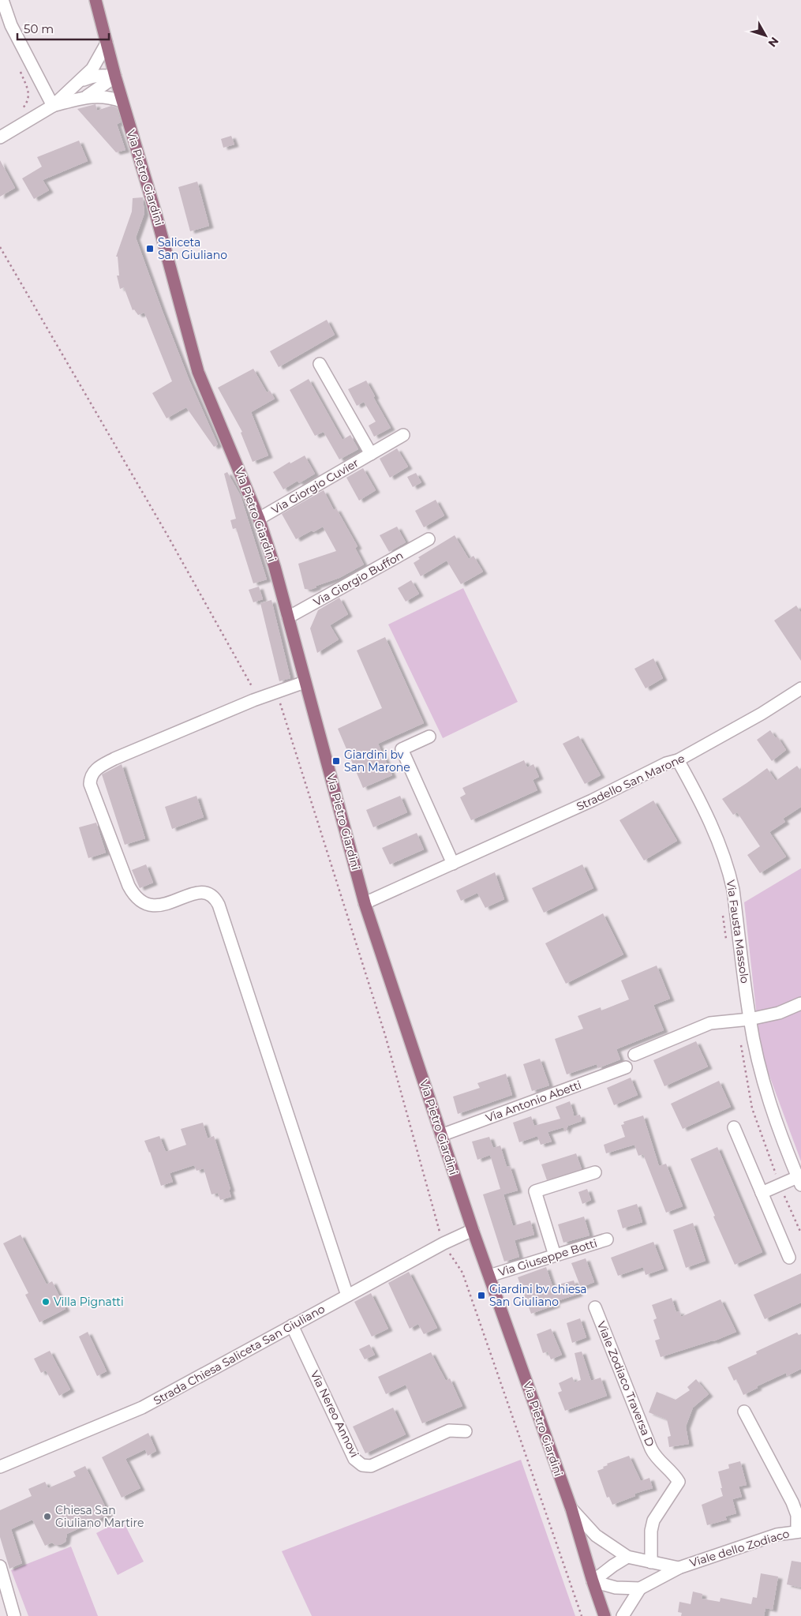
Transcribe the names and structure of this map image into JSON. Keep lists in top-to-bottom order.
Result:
{
  "streets": {
    "main road": ["Via Pietro Giardini"],
    "street": [
      "Via Giorgio Cuvier",
      "Via Giorgio Buffon",
      "Stradello San Marone",
      "Via Fausta Massolo",
      "Via Antonio Abetti",
      "Via Giuseppe Botti",
      "Strada Chiesa Saliceta San Giuliano",
      "Viale Zodiaco Traversa D",
      "Via Nereo Annovi",
      "Viale dello Zodiaco"
    ]
  },
  "crossings": [
    ["Via Pietro Giardini", "Via Giorgio Cuvier"],
    ["Via Pietro Giardini", "Via Giorgio Buffon"],
    ["Via Pietro Giardini", "Stradello San Marone"],
    ["Via Pietro Giardini", "Via Antonio Abetti"],
    ["Via Pietro Giardini", "Via Giuseppe Botti"],
    ["Via Pietro Giardini", "Strada Chiesa Saliceta San Giuliano"],
    ["Via Pietro Giardini", "Viale dello Zodiaco"],
    ["Stradello San Marone", "Via Fausta Massolo"],
    ["Strada Chiesa Saliceta San Giuliano", "Via Nereo Annovi"],
    ["Viale Zodiaco Traversa D", "Viale dello Zodiaco"]
  ],
  "places": {
    "transit": ["Saliceta San Giuliano", "Giardini bv San Marone", "Giardini bv chiesa San Giuliano"],
    "other": ["Villa Pignatti", "Chiesa San Giuliano Martire"]
  },
  "scale_bar": "50 m",
  "north": "bottom right"
}
